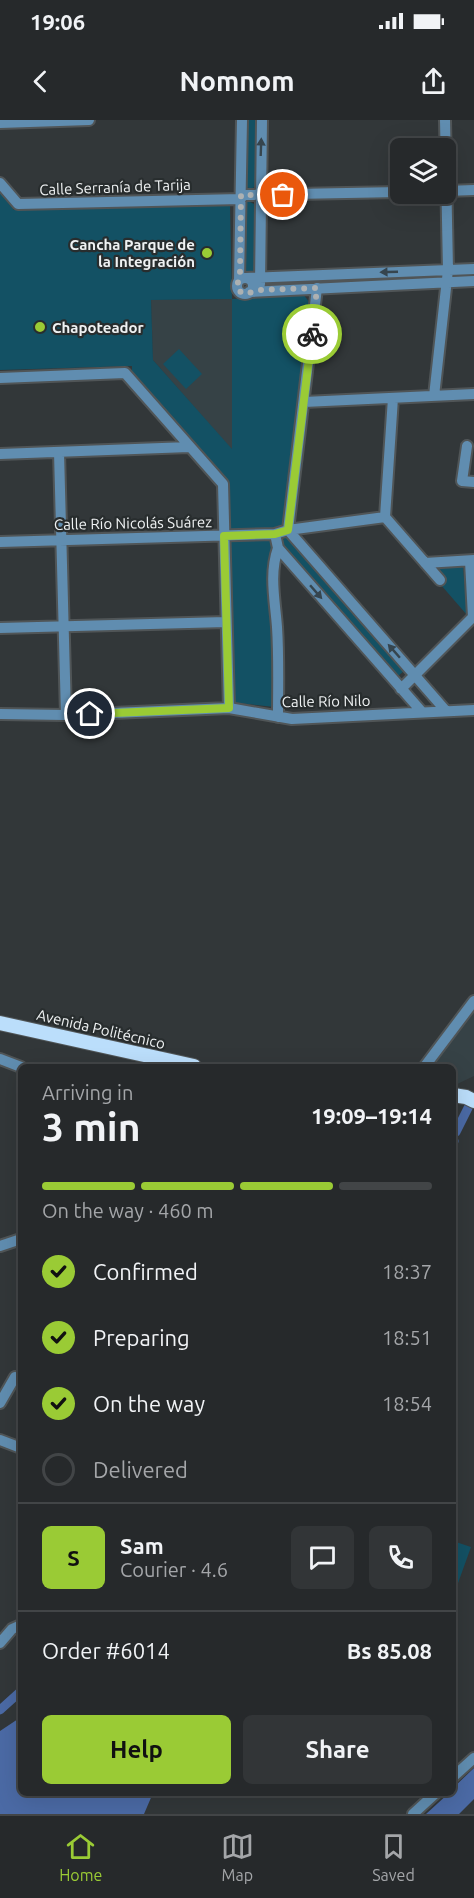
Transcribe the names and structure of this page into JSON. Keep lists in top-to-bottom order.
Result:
{
  "streets": {
    "main road": ["Avenida Politécnico"],
    "street": ["Calle Serranía de Tarija", "Calle Río Nicolás Suárez", "Calle Río Nilo"]
  },
  "places": ["Cancha Parque de la Integración", "Chapoteador"],
  "page": {
    "status": "19:06",
    "header": "Nomnom",
    "heading": ["3 min", "Arriving in", "19:09–19:14"],
    "panel": [
      "Sam",
      "Courier · 4.6",
      "Order #6014",
      "Bs 85.08"
    ],
    "bar": "On the way · 460 m",
    "list": [
      ["Confirmed", "18:37"],
      ["Preparing", "18:51"],
      ["On the way", "18:54"],
      "Delivered"
    ],
    "round": "S",
    "buttons": ["Help", "Share"],
    "tabs": ["Home", "Map", "Saved"]
  }
}
